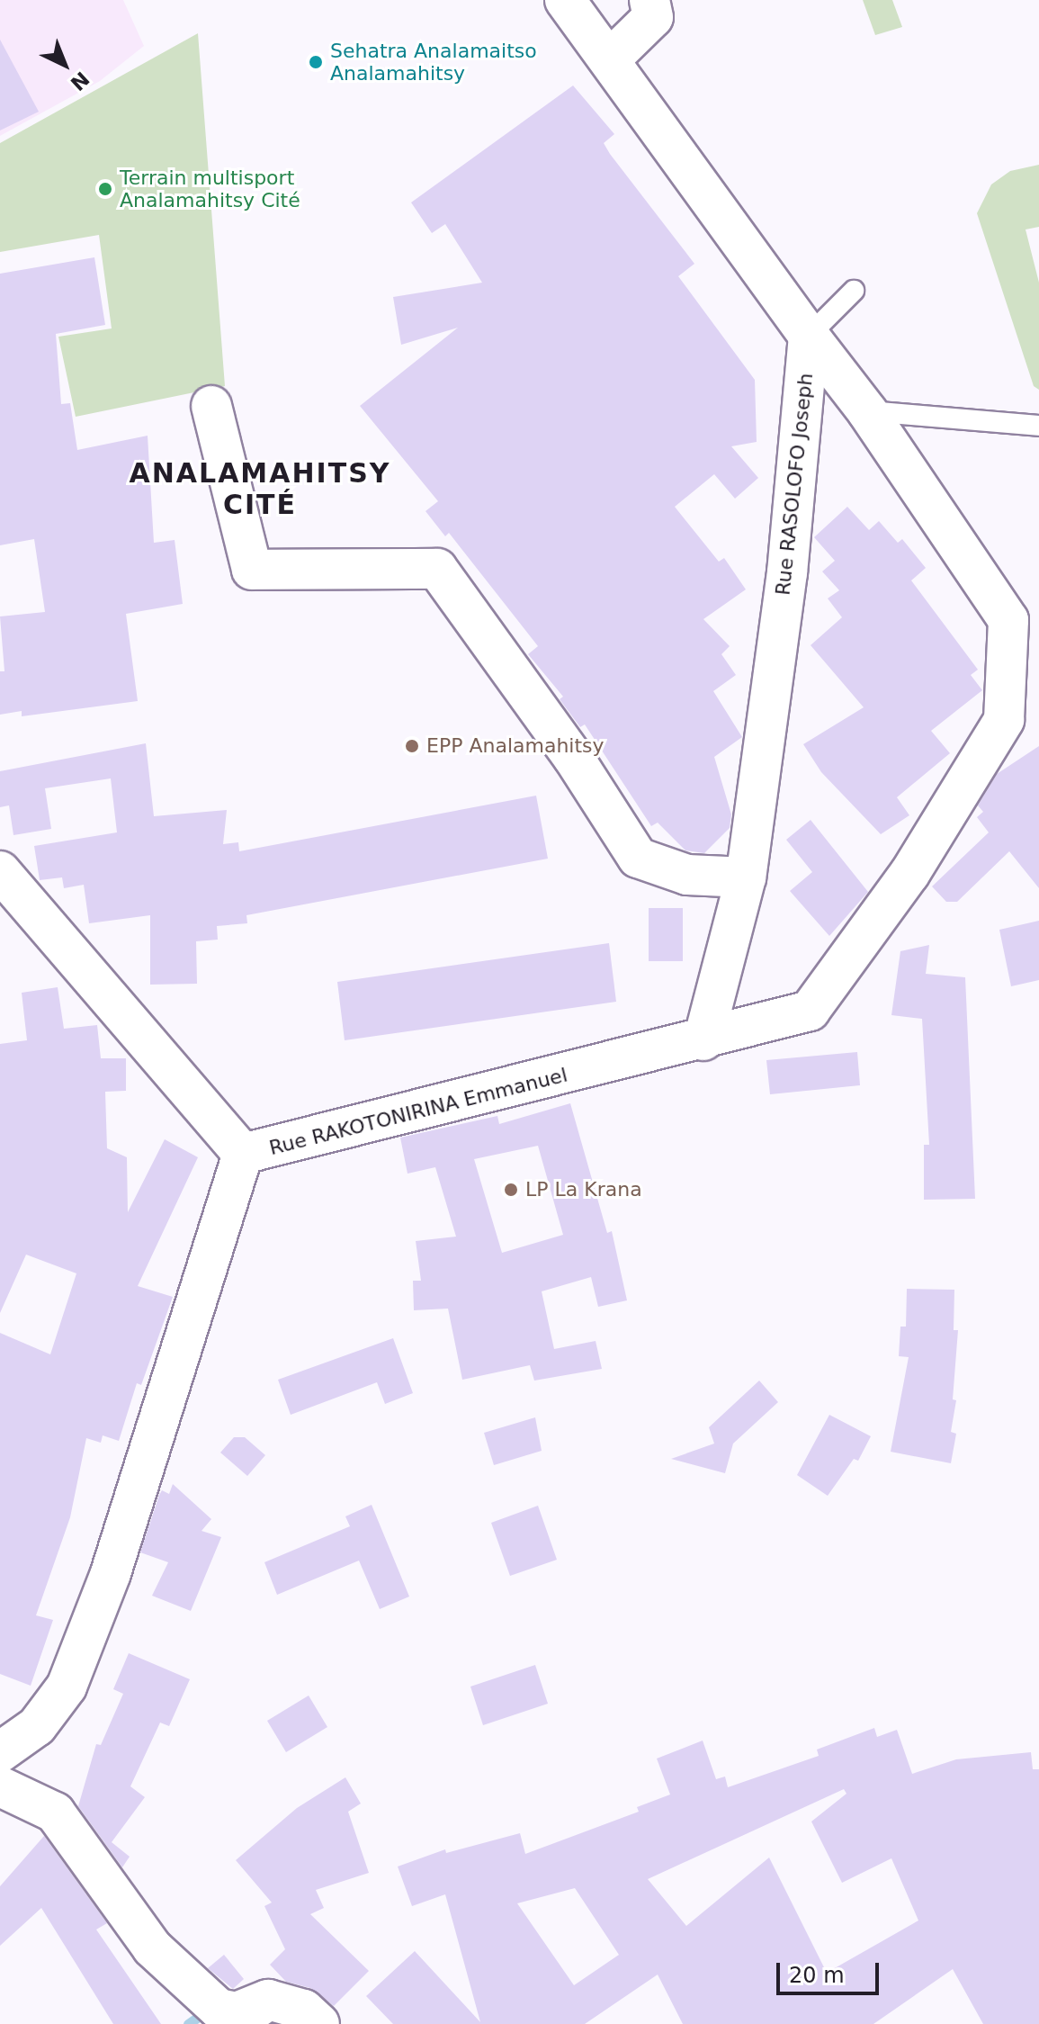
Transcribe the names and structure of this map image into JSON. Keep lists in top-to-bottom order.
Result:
{
  "streets": {
    "street": ["Rue RASOLOFO Joseph", "Rue RAKOTONIRINA Emmanuel"]
  },
  "crossings": [
    ["Rue RASOLOFO Joseph", "Rue RAKOTONIRINA Emmanuel"]
  ],
  "districts": ["ANALAMAHITSY CITÉ"],
  "places": [
    "Sehatra Analamaitso Analamahitsy",
    "Terrain multisport Analamahitsy Cité",
    "EPP Analamahitsy",
    "LP La Krana"
  ],
  "scale_bar": "20 m",
  "north": "bottom right"
}
